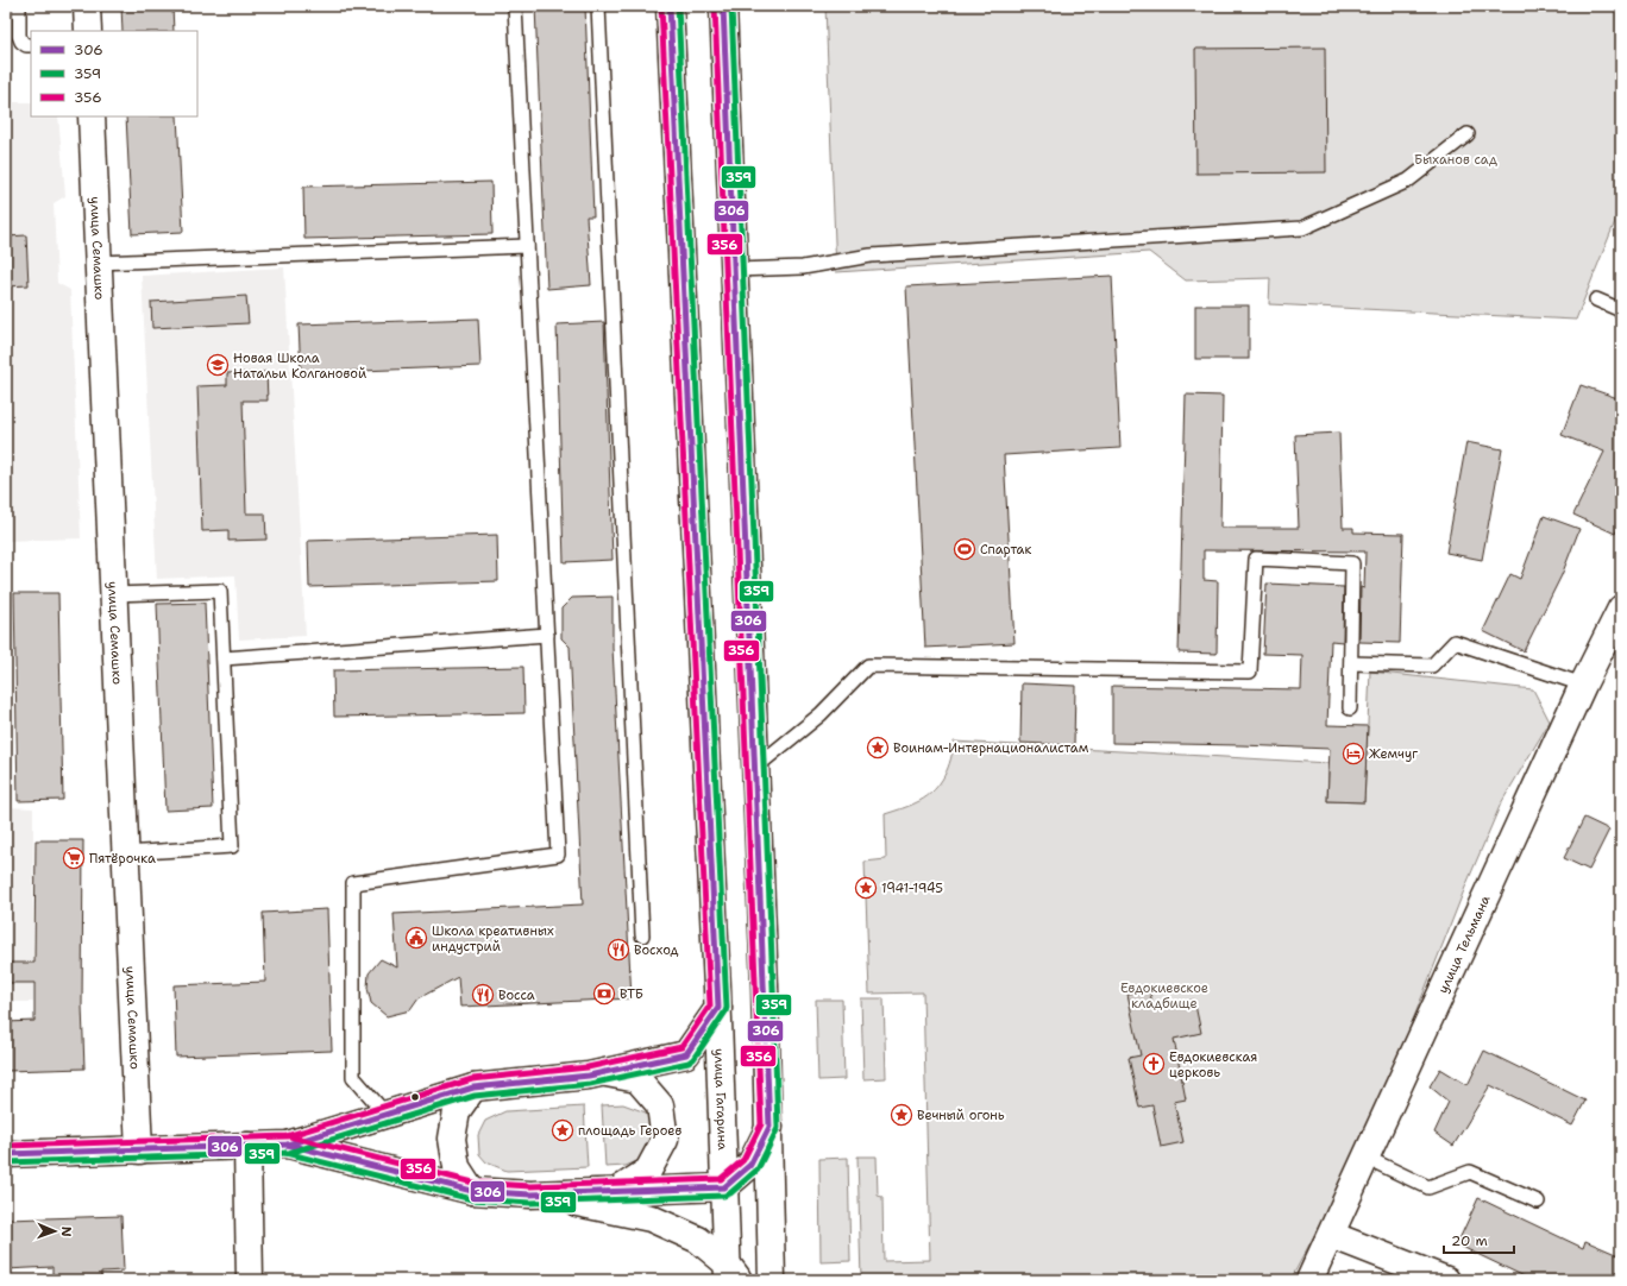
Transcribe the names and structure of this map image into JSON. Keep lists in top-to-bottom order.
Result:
{
  "streets": {
    "main road": ["улица Семашко", "улица Тельмана", "улица Гагарина"]
  },
  "parks": ["Быханов сад", "Евдокиевское кладбище"],
  "places": {
    "school or university": ["Новая Школа Натальи Колгановой"],
    "sports": ["Спартак"],
    "place": [
      "Воинам-Интернационалистам",
      "1941-1945",
      "Вечный огонь",
      "площадь Героев"
    ],
    "hotel": ["Жемчуг"],
    "supermarket": ["Пятёрочка"],
    "public building": ["Школа креативных индустрий"],
    "restaurant": ["Восход", "Bocca"],
    "bank": ["ВТБ"],
    "church": ["Евдокиевская церковь"]
  },
  "lines": ["transit line 306", "transit line 359", "transit line 356"],
  "legend": ["306", "359", "356"],
  "scale_bar": "20 m",
  "north": "right"
}
